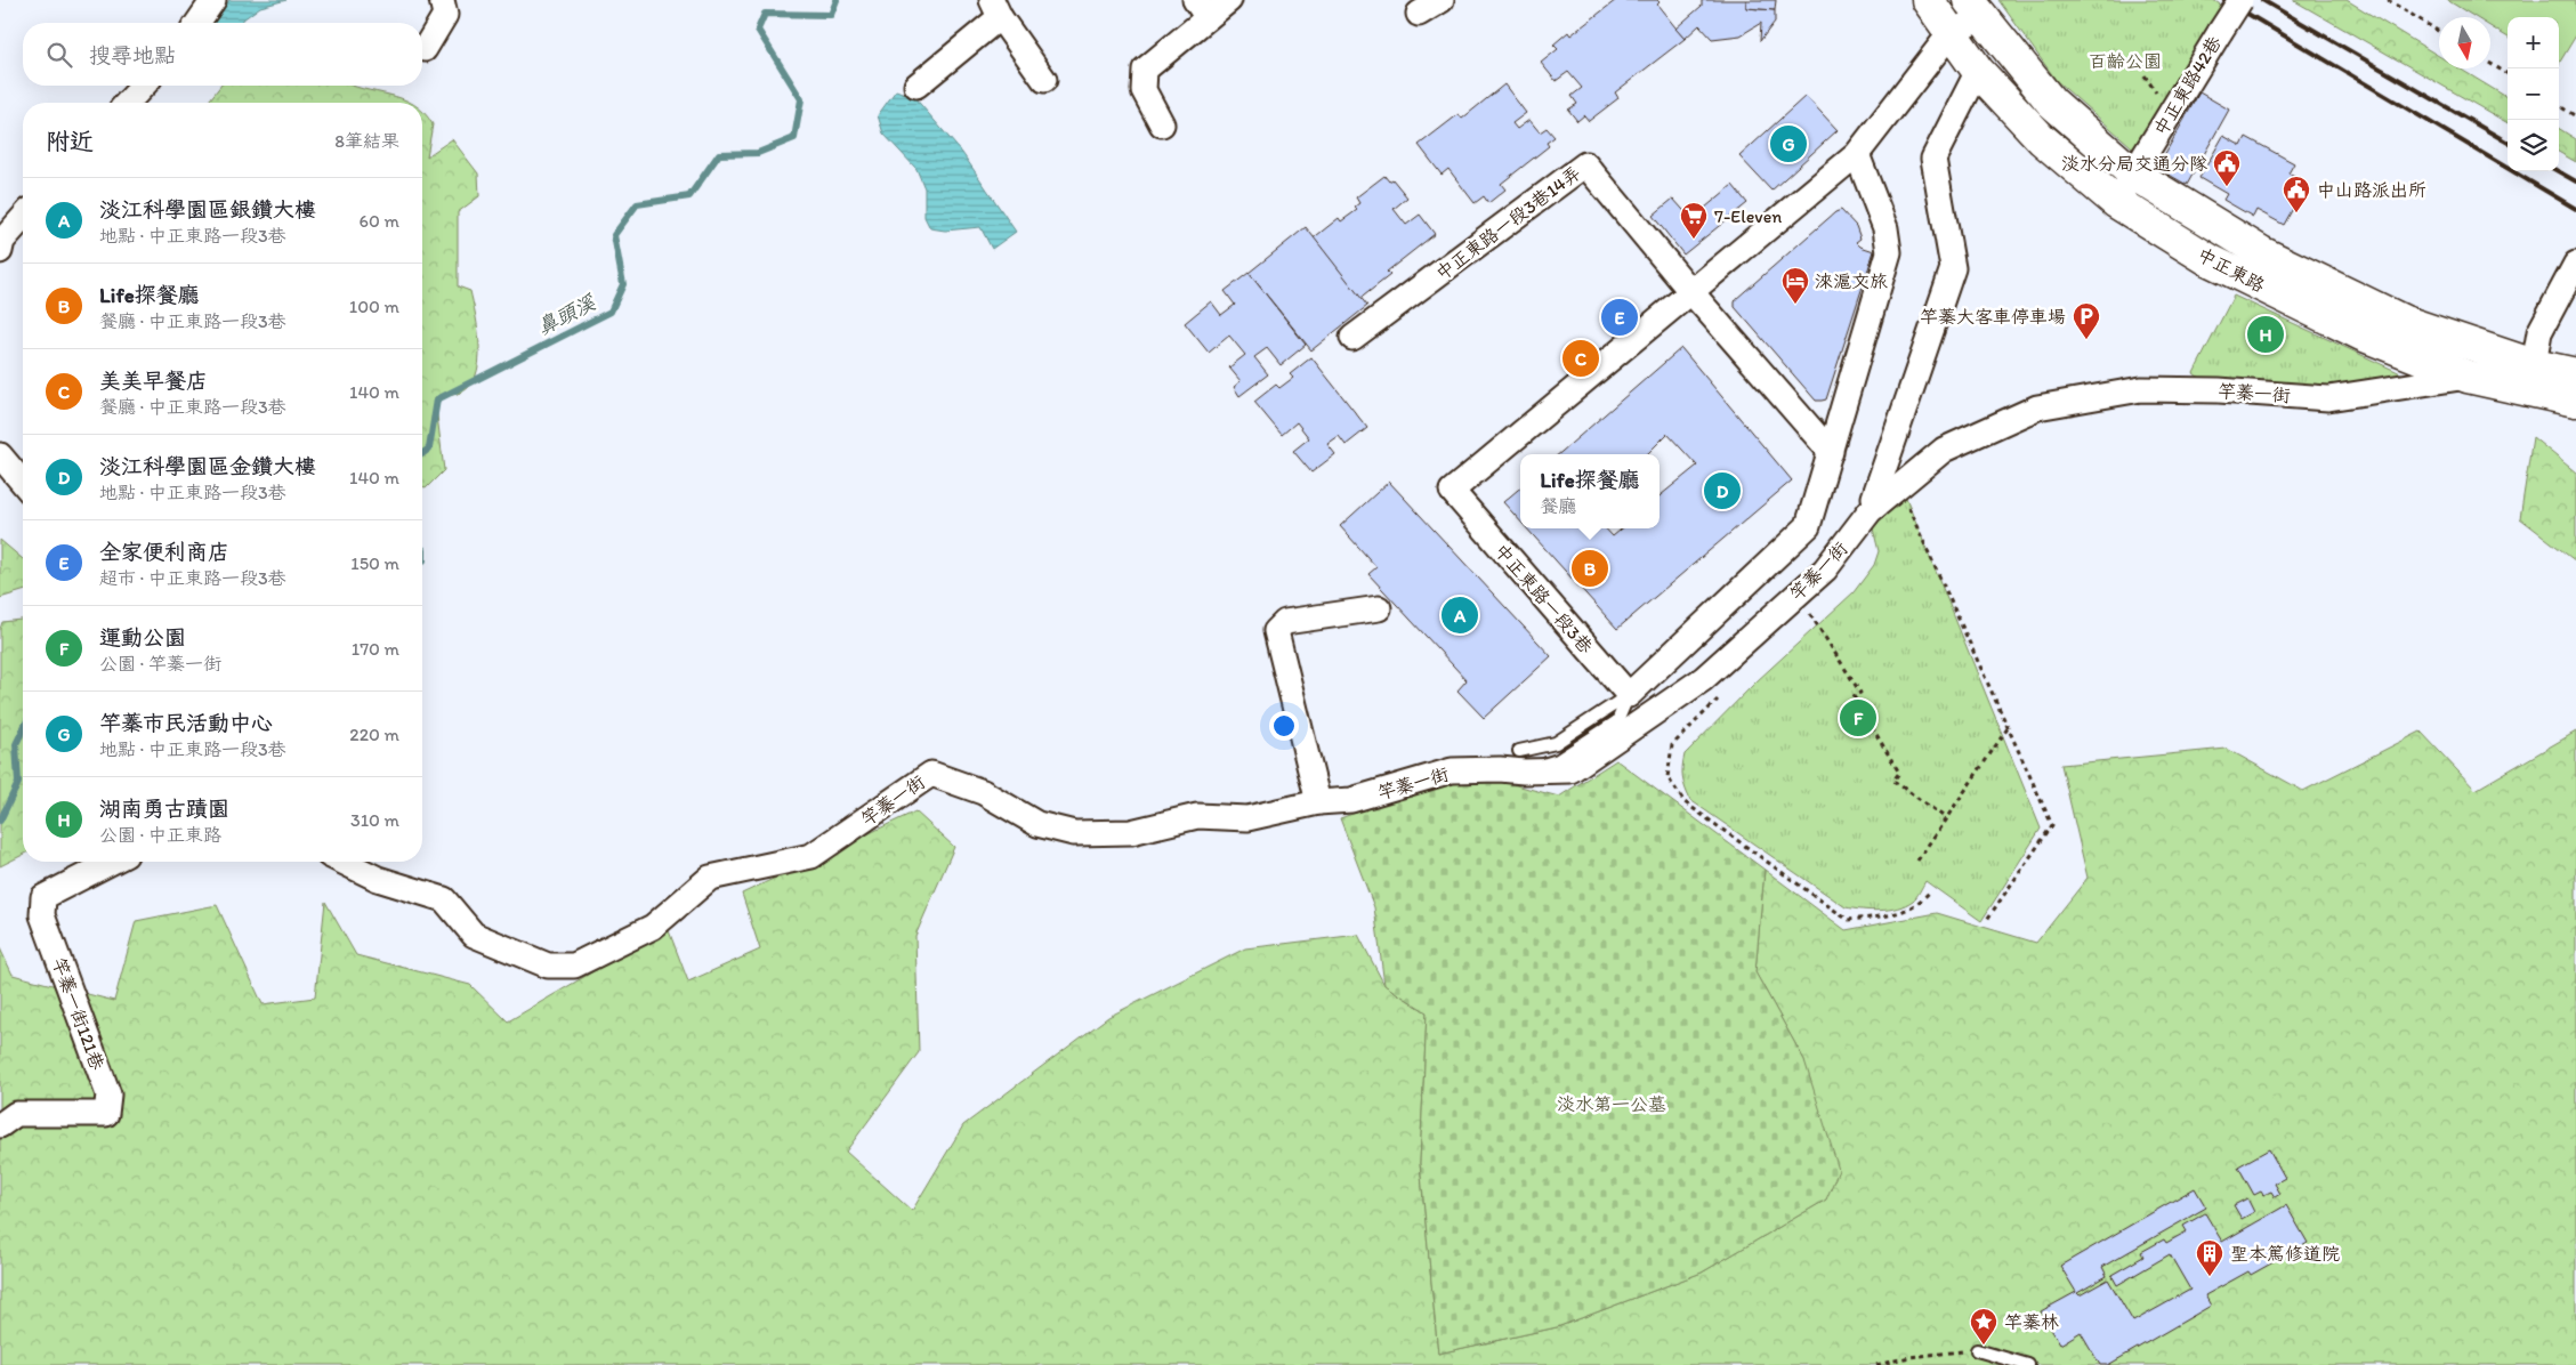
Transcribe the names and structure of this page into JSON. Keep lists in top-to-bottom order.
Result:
{
  "streets": {
    "main road": ["中正東路"],
    "street": [
      "中正東路42巷",
      "中正東路一段3巷14弄",
      "竿蓁一街",
      "中正東路一段3巷",
      "竿蓁一街121巷"
    ]
  },
  "crossings": [
    ["中正東路42巷", "中正東路"],
    ["中正東路一段3巷14弄", "中正東路一段3巷"],
    ["中正東路", "竿蓁一街"],
    ["中正東路", "中正東路一段3巷"]
  ],
  "water": ["鼻頭溪"],
  "parks": ["百齡公園", "淡水第一公墓"],
  "places": {
    "public building": ["淡水分局交通分隊", "中山路派出所"],
    "supermarket": ["7-Eleven"],
    "hotel": ["淶滬文旅"],
    "parking": ["竿蓁大客車停車場"],
    "building": ["聖本篤修道院"],
    "place": ["竿蓁林"]
  },
  "north": "bottom",
  "page": {
    "map_buttons": ["+", "−"],
    "search": "搜尋地點",
    "heading": ["附近", "8筆結果"],
    "pins": [
      "G",
      "E",
      "H",
      "C",
      "D",
      "B",
      "A",
      "F"
    ],
    "list": [
      {
        "mark": "A",
        "name": "淡江科學園區銀鑽大樓",
        "note": "地點 · 中正東路一段3巷",
        "value": "60 m"
      },
      {
        "mark": "B",
        "name": "Life探餐廳",
        "note": "餐廳 · 中正東路一段3巷",
        "value": "100 m"
      },
      {
        "mark": "C",
        "name": "美美早餐店",
        "note": "餐廳 · 中正東路一段3巷",
        "value": "140 m"
      },
      {
        "mark": "D",
        "name": "淡江科學園區金鑽大樓",
        "note": "地點 · 中正東路一段3巷",
        "value": "140 m"
      },
      {
        "mark": "E",
        "name": "全家便利商店",
        "note": "超市 · 中正東路一段3巷",
        "value": "150 m"
      },
      {
        "mark": "F",
        "name": "運動公園",
        "note": "公園 · 竿蓁一街",
        "value": "170 m"
      },
      {
        "mark": "G",
        "name": "竿蓁市民活動中心",
        "note": "地點 · 中正東路一段3巷",
        "value": "220 m"
      },
      {
        "mark": "H",
        "name": "湖南勇古蹟園",
        "note": "公園 · 中正東路",
        "value": "310 m"
      }
    ],
    "popup": ["Life探餐廳", "餐廳"]
  }
}
